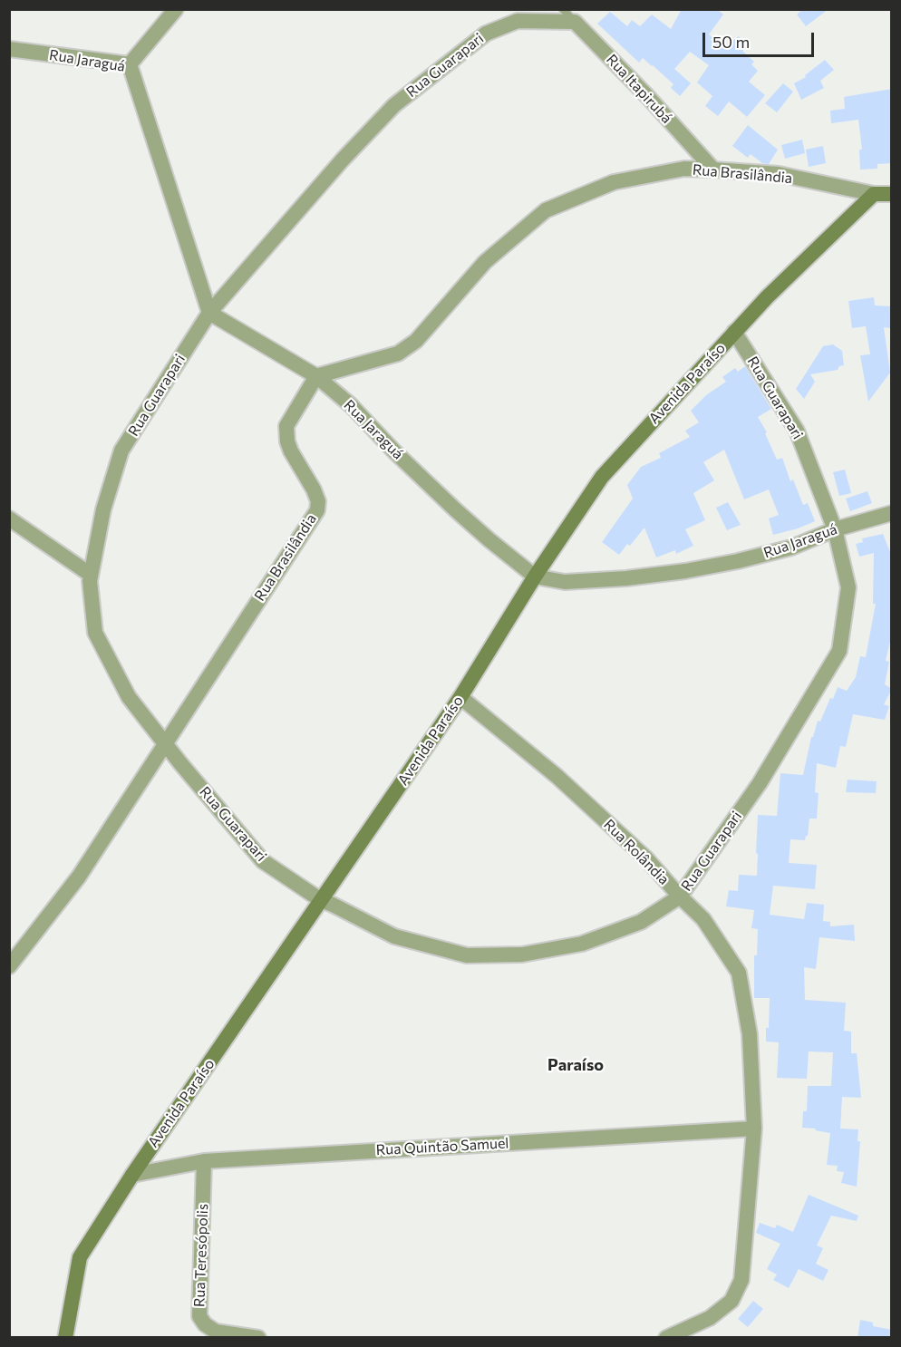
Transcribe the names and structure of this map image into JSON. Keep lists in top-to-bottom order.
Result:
{
  "streets": {
    "main road": ["Rua Brasilândia", "Avenida Paraíso"],
    "street": [
      "Rua Jaraguá",
      "Rua Guarapari",
      "Rua Itapirubá",
      "Rua Rolândia",
      "Rua Quintão Samuel",
      "Rua Teresópolis"
    ]
  },
  "crossings": [
    ["Rua Jaraguá", "Rua Guarapari"],
    ["Rua Jaraguá", "Rua Brasilândia"],
    ["Rua Jaraguá", "Avenida Paraíso"],
    ["Rua Guarapari", "Rua Itapirubá"],
    ["Rua Guarapari", "Rua Brasilândia"],
    ["Rua Guarapari", "Avenida Paraíso"],
    ["Rua Guarapari", "Rua Rolândia"],
    ["Rua Itapirubá", "Rua Brasilândia"],
    ["Rua Brasilândia", "Avenida Paraíso"],
    ["Avenida Paraíso", "Rua Rolândia"],
    ["Avenida Paraíso", "Rua Quintão Samuel"],
    ["Rua Rolândia", "Rua Quintão Samuel"],
    ["Rua Quintão Samuel", "Rua Teresópolis"]
  ],
  "districts": ["Paraíso"],
  "scale_bar": "50 m"
}
